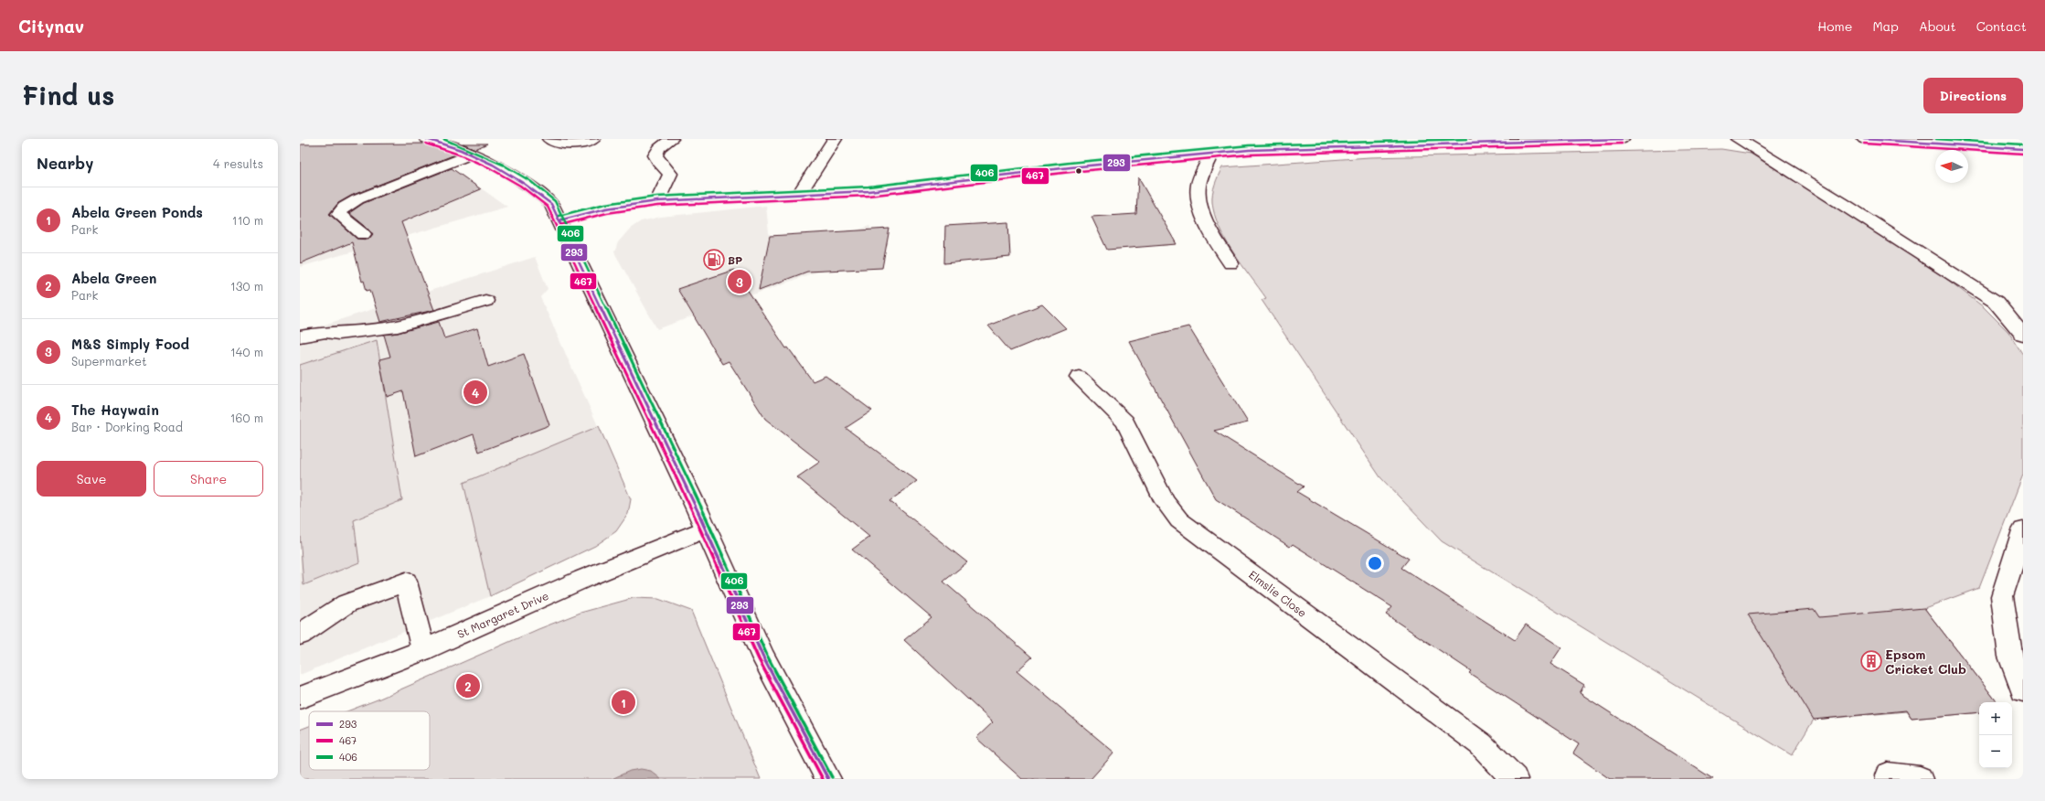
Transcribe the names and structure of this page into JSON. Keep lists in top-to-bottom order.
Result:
{
  "streets": {
    "main road": ["Elmslie Close", "St Margaret Drive"]
  },
  "places": {
    "fuel station": ["BP"],
    "building": ["Epsom Cricket Club"]
  },
  "lines": ["transit line 293", "transit line 406", "transit line 467"],
  "legend": ["293", "467", "406"],
  "north": "left",
  "page": {
    "header": "Citynav",
    "nav": [
      "Home",
      "Map",
      "About",
      "Contact"
    ],
    "buttons": [
      "Directions",
      ["Save", "Share"]
    ],
    "title": "Find us",
    "heading": ["Nearby", "4 results"],
    "list": [
      {
        "mark": "1",
        "name": "Abela Green Ponds",
        "note": "Park",
        "value": "110 m"
      },
      {
        "mark": "2",
        "name": "Abela Green",
        "note": "Park",
        "value": "130 m"
      },
      {
        "mark": "3",
        "name": "M&S Simply Food",
        "note": "Supermarket",
        "value": "140 m"
      },
      {
        "mark": "4",
        "name": "The Haywain",
        "note": "Bar · Dorking Road",
        "value": "160 m"
      }
    ],
    "pins": [
      "3",
      "4",
      "2",
      "1"
    ],
    "map_buttons": ["+", "−"]
  }
}
